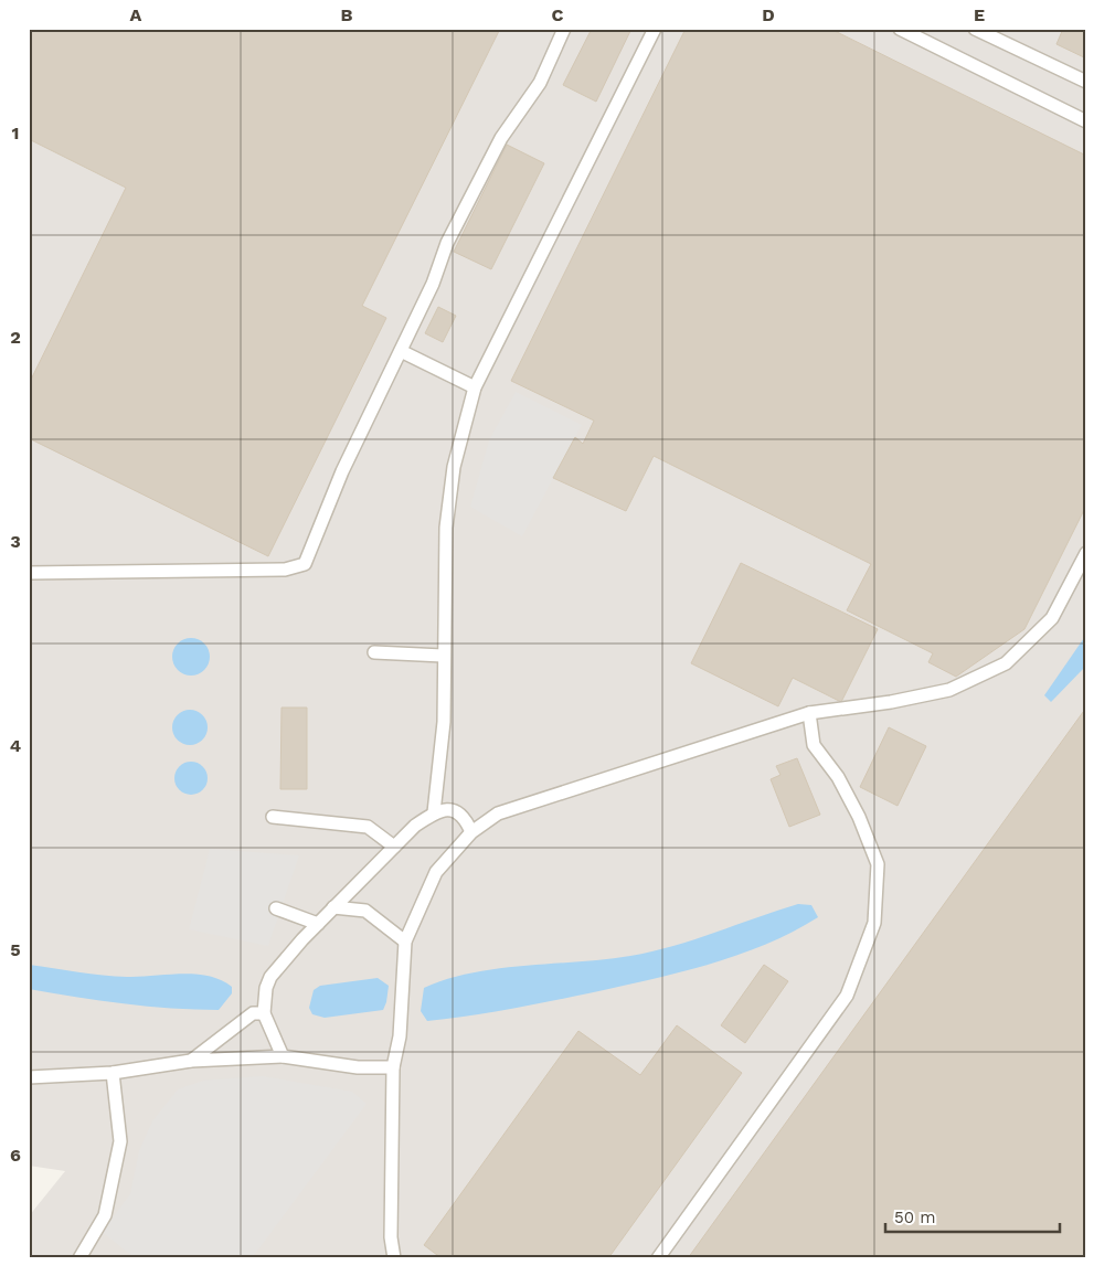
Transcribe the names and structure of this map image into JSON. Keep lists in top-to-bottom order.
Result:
{
  "scale_bar": "50 m",
  "grid": {
    "columns": [
      "A",
      "B",
      "C",
      "D",
      "E"
    ],
    "rows": [
      "1",
      "2",
      "3",
      "4",
      "5",
      "6"
    ]
  }
}
